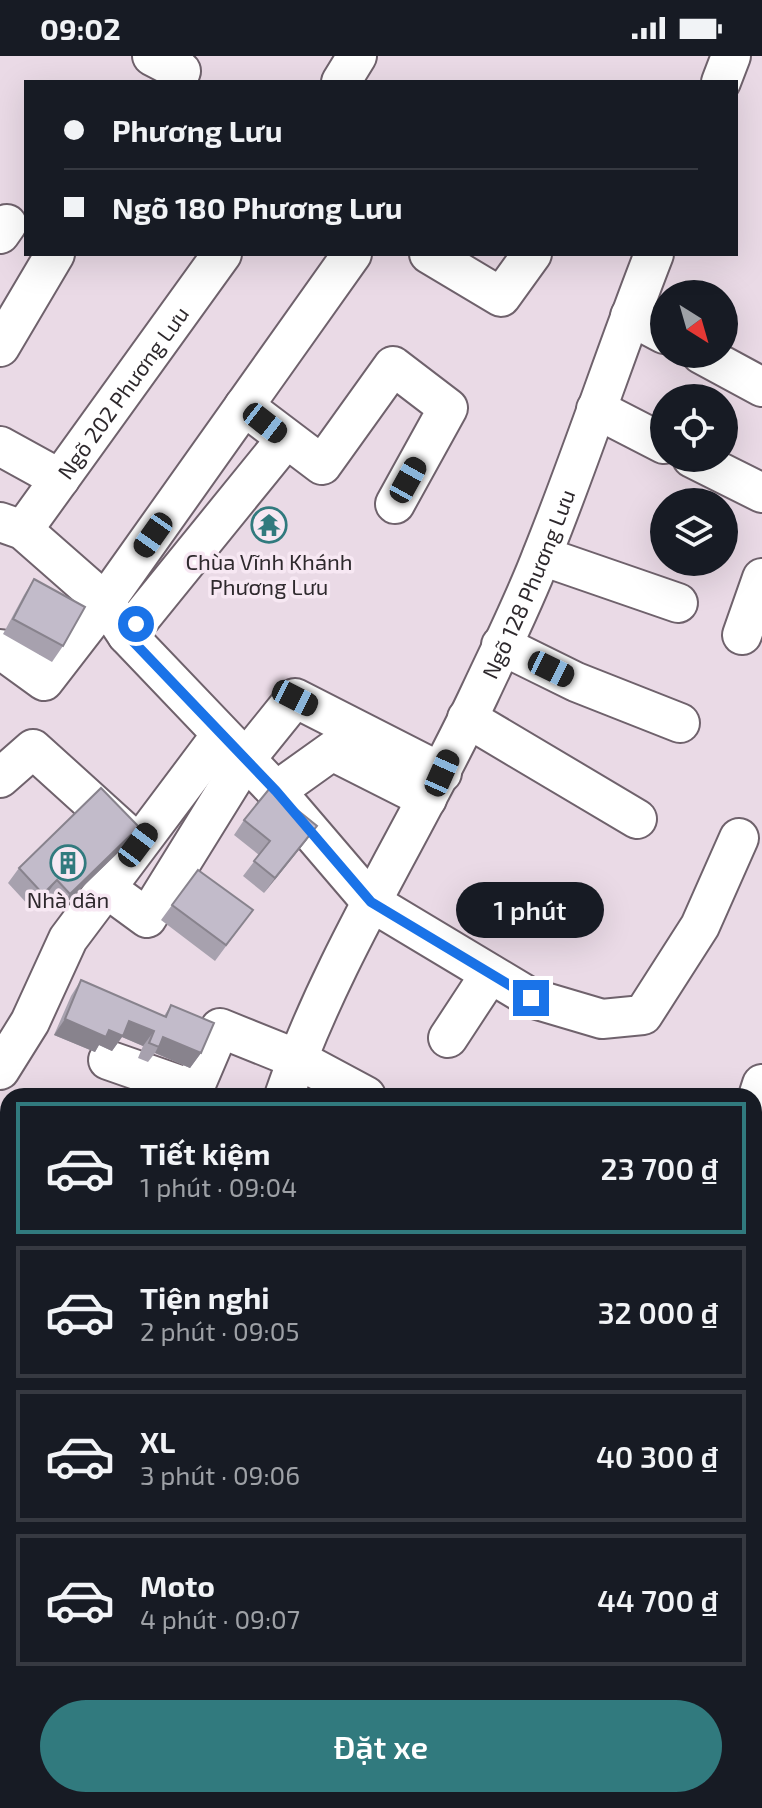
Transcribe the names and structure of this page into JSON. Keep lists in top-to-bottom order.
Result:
{
  "streets": {
    "street": ["Ngõ 202 Phương Lưu", "Ngõ 128 Phương Lưu"]
  },
  "places": {
    "temple": ["Chùa Vĩnh Khánh Phương Lưu"],
    "building": ["Nhà dân"]
  },
  "north": "bottom right",
  "page": {
    "status": "09:02",
    "banner": ["Phương Lưu", "Ngõ 180 Phương Lưu"],
    "bubble": "1 phút",
    "list": [
      {
        "name": "Tiết kiệm",
        "note": "1 phút · 09:04",
        "value": "23 700 ₫"
      },
      {
        "name": "Tiện nghi",
        "note": "2 phút · 09:05",
        "value": "32 000 ₫"
      },
      {
        "name": "XL",
        "note": "3 phút · 09:06",
        "value": "40 300 ₫"
      },
      {
        "name": "Moto",
        "note": "4 phút · 09:07",
        "value": "44 700 ₫"
      }
    ],
    "buttons": "Đặt xe"
  }
}
